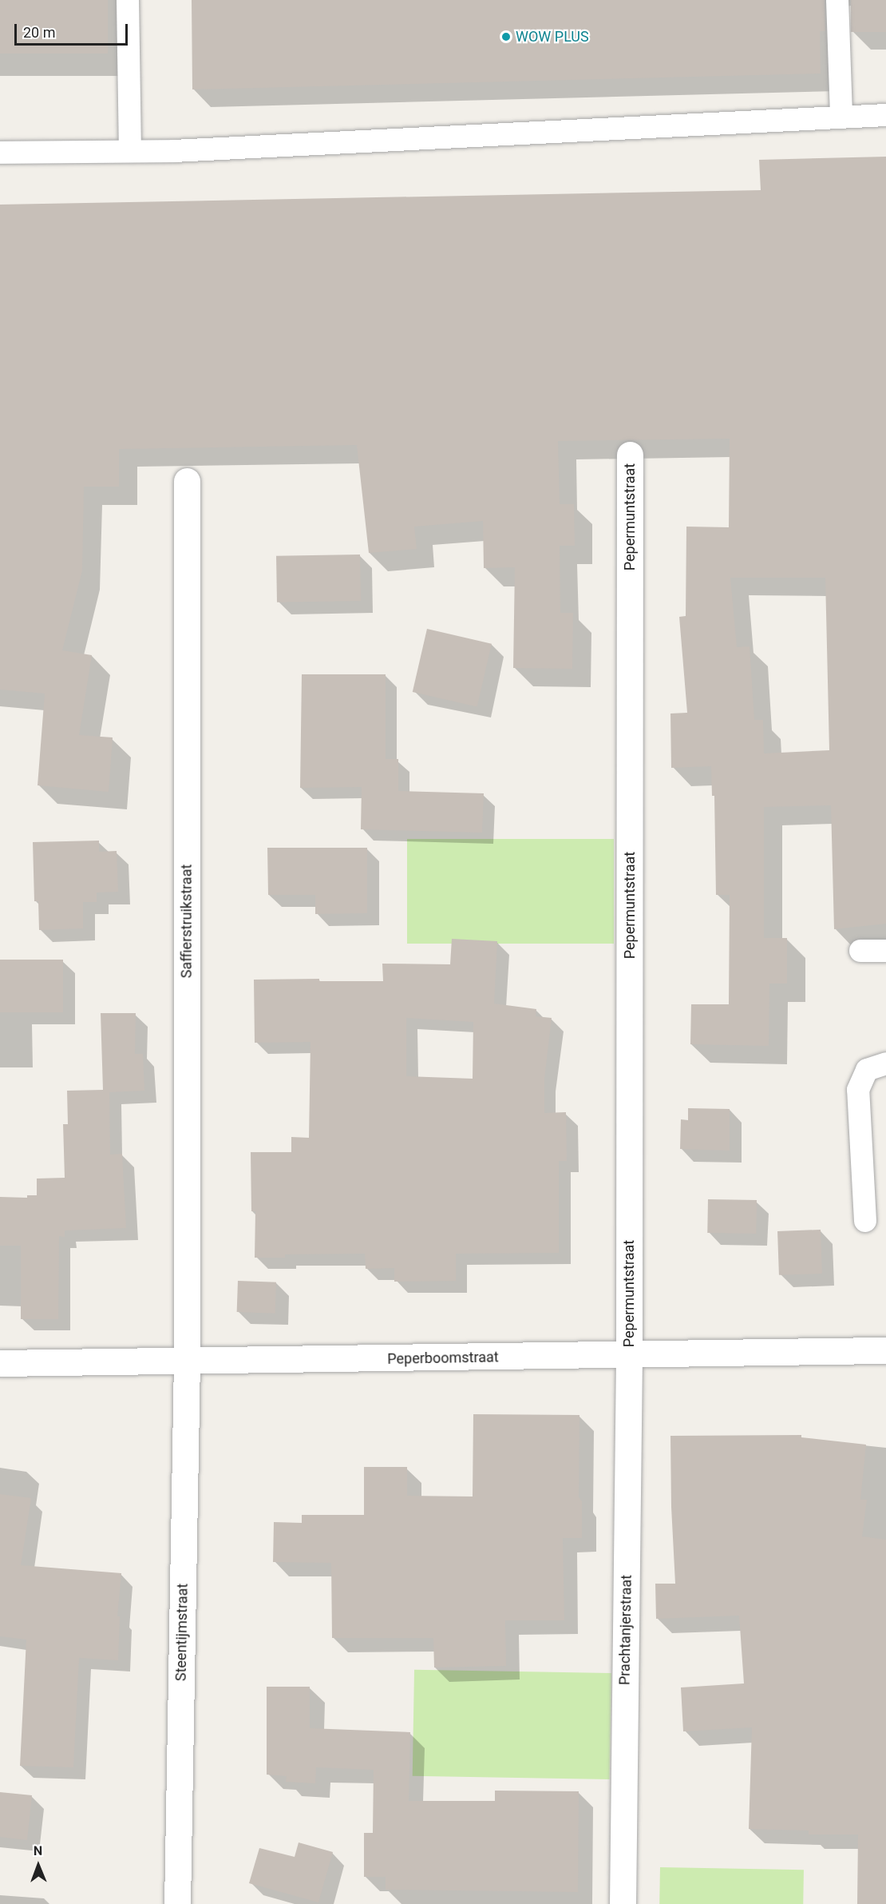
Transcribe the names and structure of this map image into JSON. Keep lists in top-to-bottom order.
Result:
{
  "streets": {
    "street": [
      "Pepermuntstraat",
      "Saffierstruikstraat",
      "Peperboomstraat",
      "Prachtanjerstraat",
      "Steentijmstraat"
    ]
  },
  "crossings": [
    ["Pepermuntstraat", "Peperboomstraat"],
    ["Pepermuntstraat", "Prachtanjerstraat"],
    ["Saffierstruikstraat", "Peperboomstraat"],
    ["Saffierstruikstraat", "Steentijmstraat"],
    ["Peperboomstraat", "Prachtanjerstraat"],
    ["Peperboomstraat", "Steentijmstraat"]
  ],
  "places": ["WOW PLUS"],
  "scale_bar": "20 m",
  "north": "top"
}
